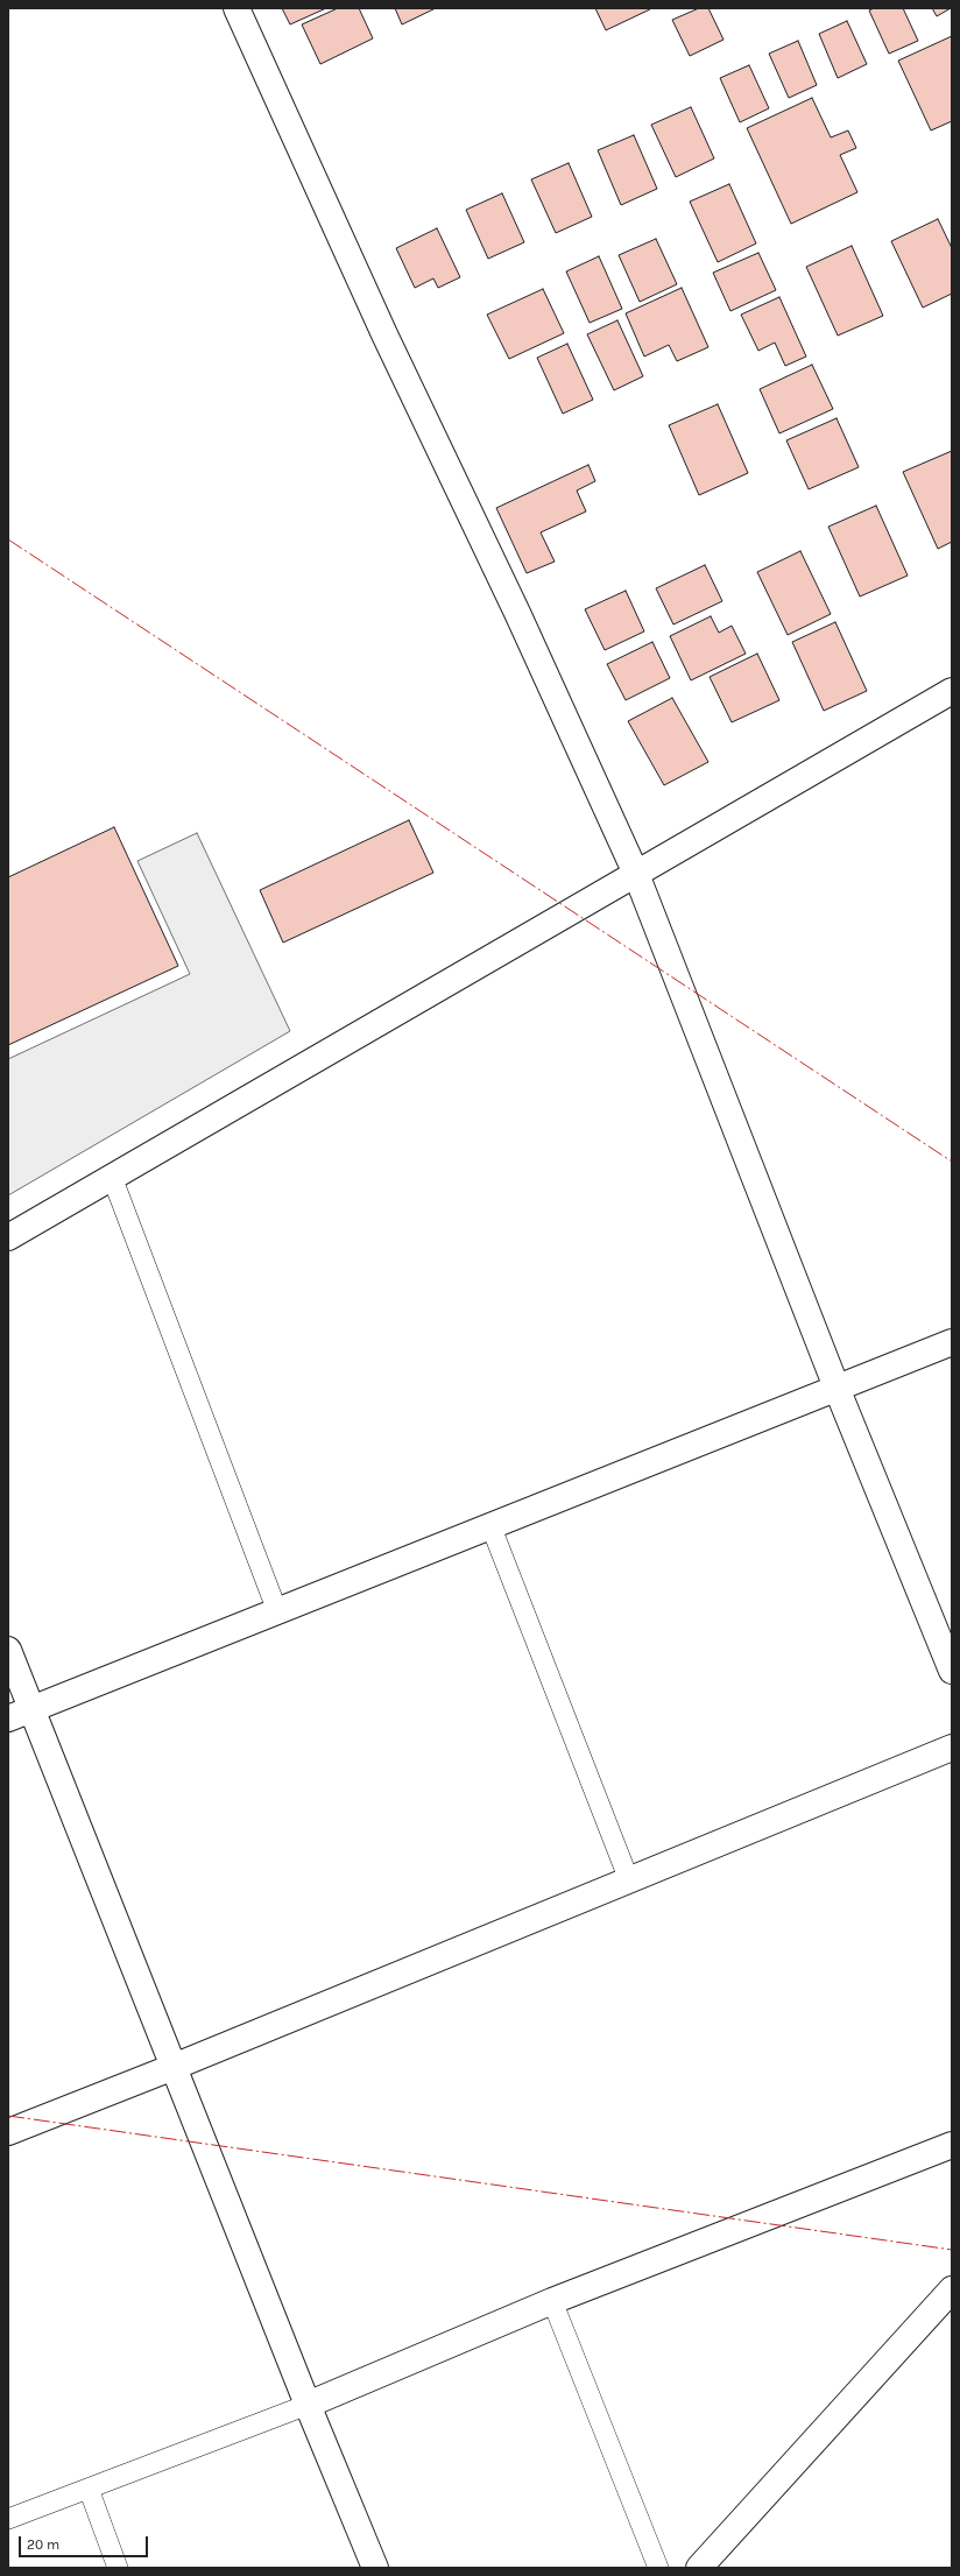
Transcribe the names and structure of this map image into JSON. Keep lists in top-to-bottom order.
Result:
{
  "scale_bar": "20 m"
}
